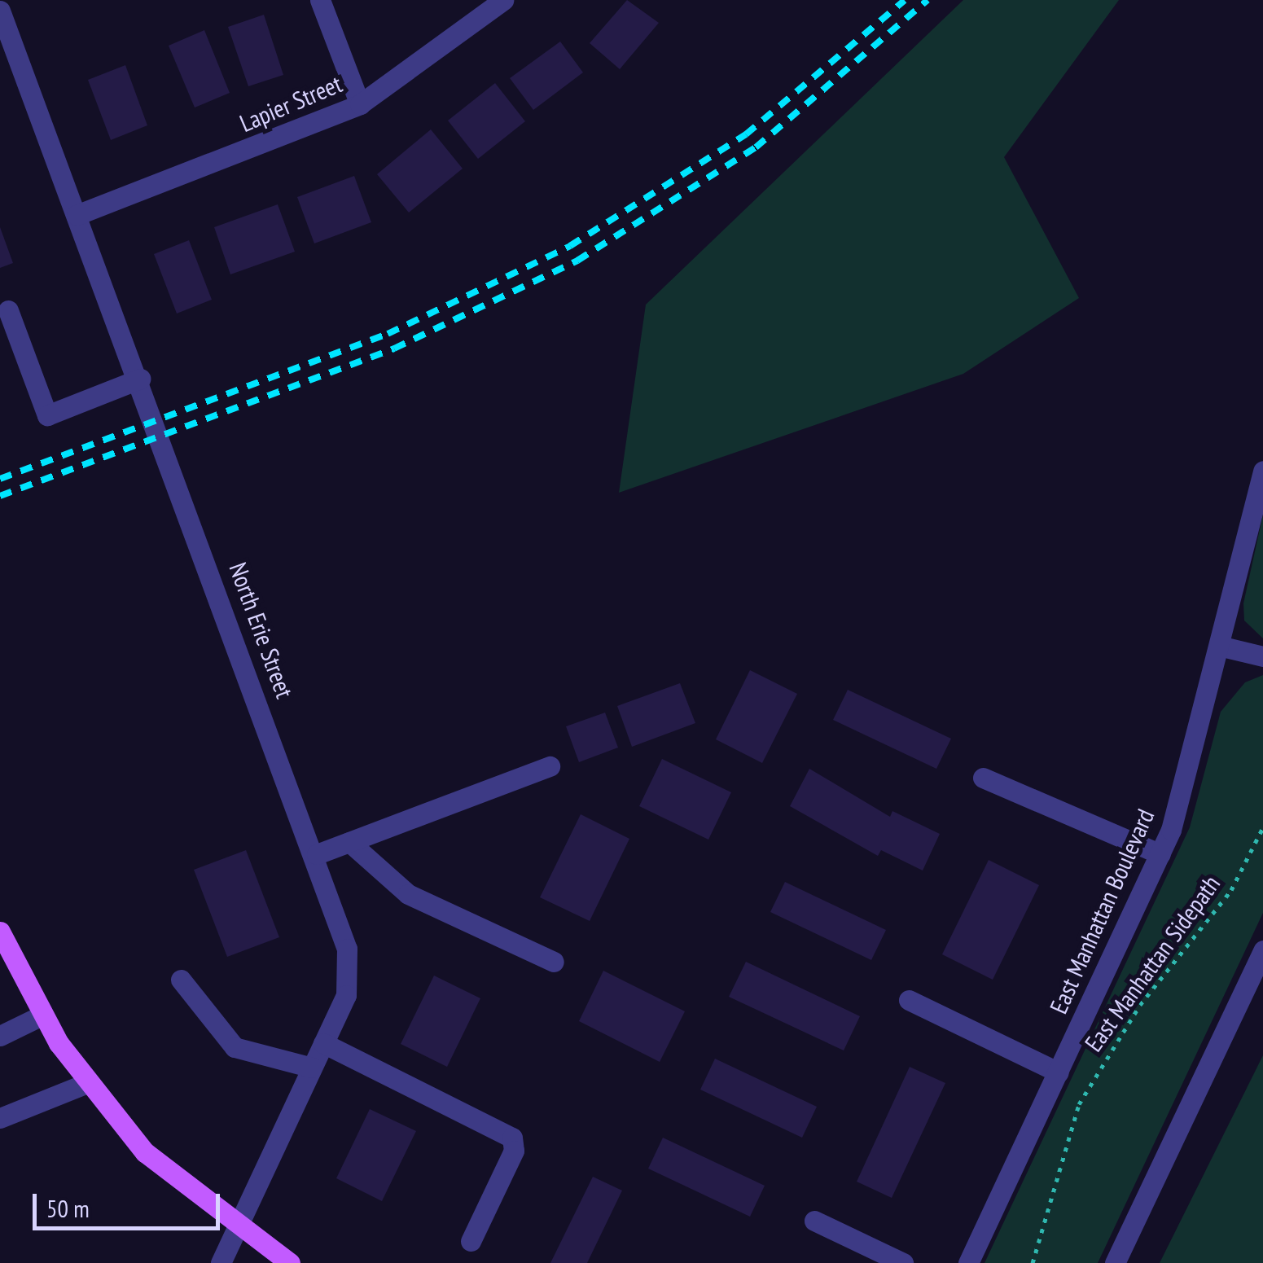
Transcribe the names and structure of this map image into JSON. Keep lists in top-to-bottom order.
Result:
{
  "streets": {
    "street": ["Lapier Street", "North Erie Street", "East Manhattan Boulevard"],
    "path": ["East Manhattan Sidepath"]
  },
  "crossings": [
    ["Lapier Street", "North Erie Street"]
  ],
  "scale_bar": "50 m"
}
